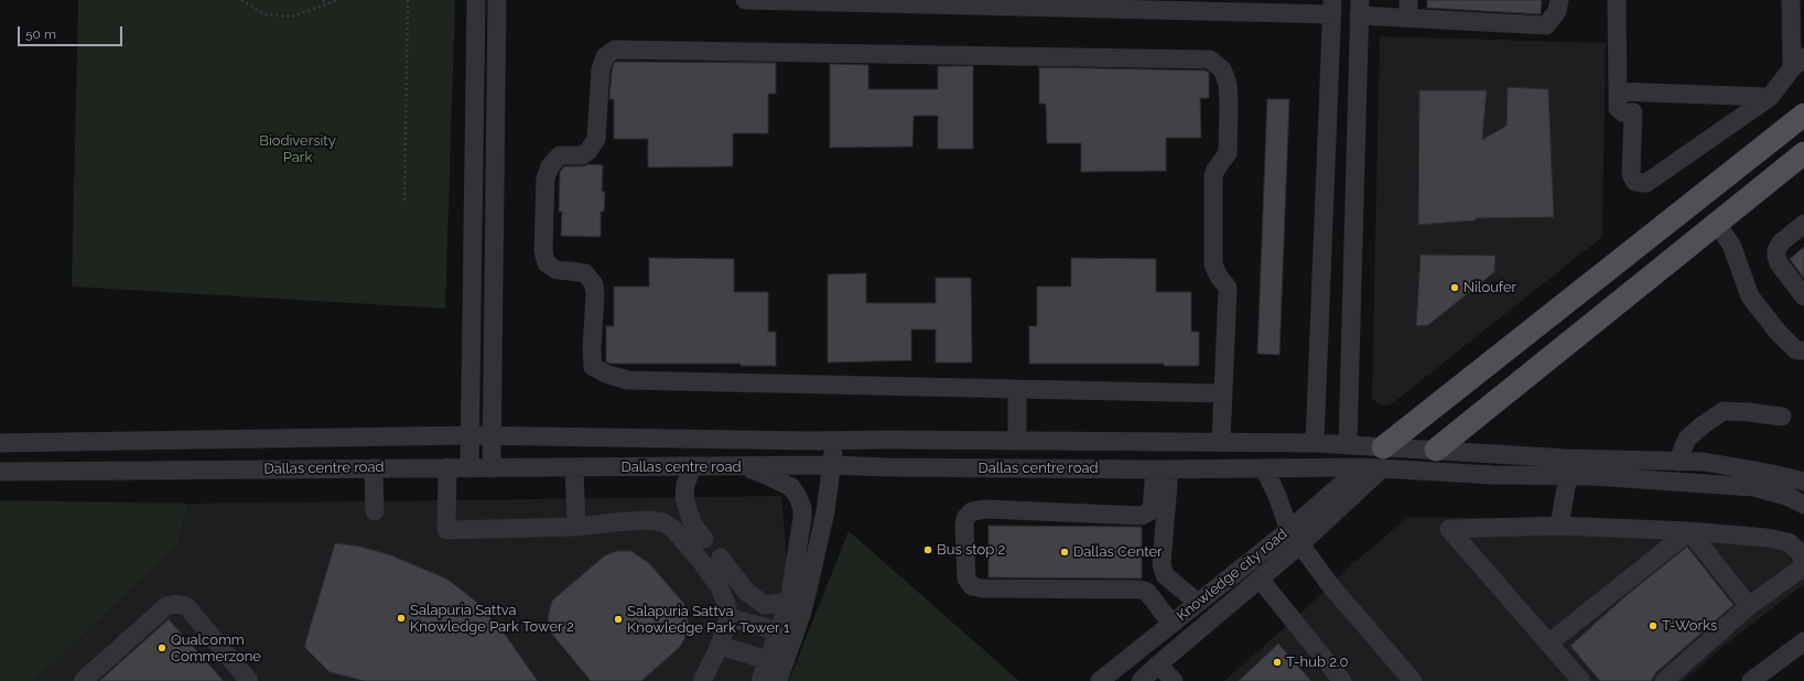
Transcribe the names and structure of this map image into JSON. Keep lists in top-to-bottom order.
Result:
{
  "streets": {
    "street": ["Dallas centre road", "Knowledge city road"]
  },
  "crossings": [
    ["Dallas centre road", "Knowledge city road"]
  ],
  "parks": ["Biodiversity Park"],
  "places": [
    "Niloufer",
    "Bus stop 2",
    "Dallas Center",
    "Salapuria Sattva Knowledge Park Tower 2",
    "Salapuria Sattva Knowledge Park Tower 1",
    "T-Works",
    "Qualcomm Commerzone",
    "T-hub 2.0"
  ],
  "scale_bar": "50 m"
}
